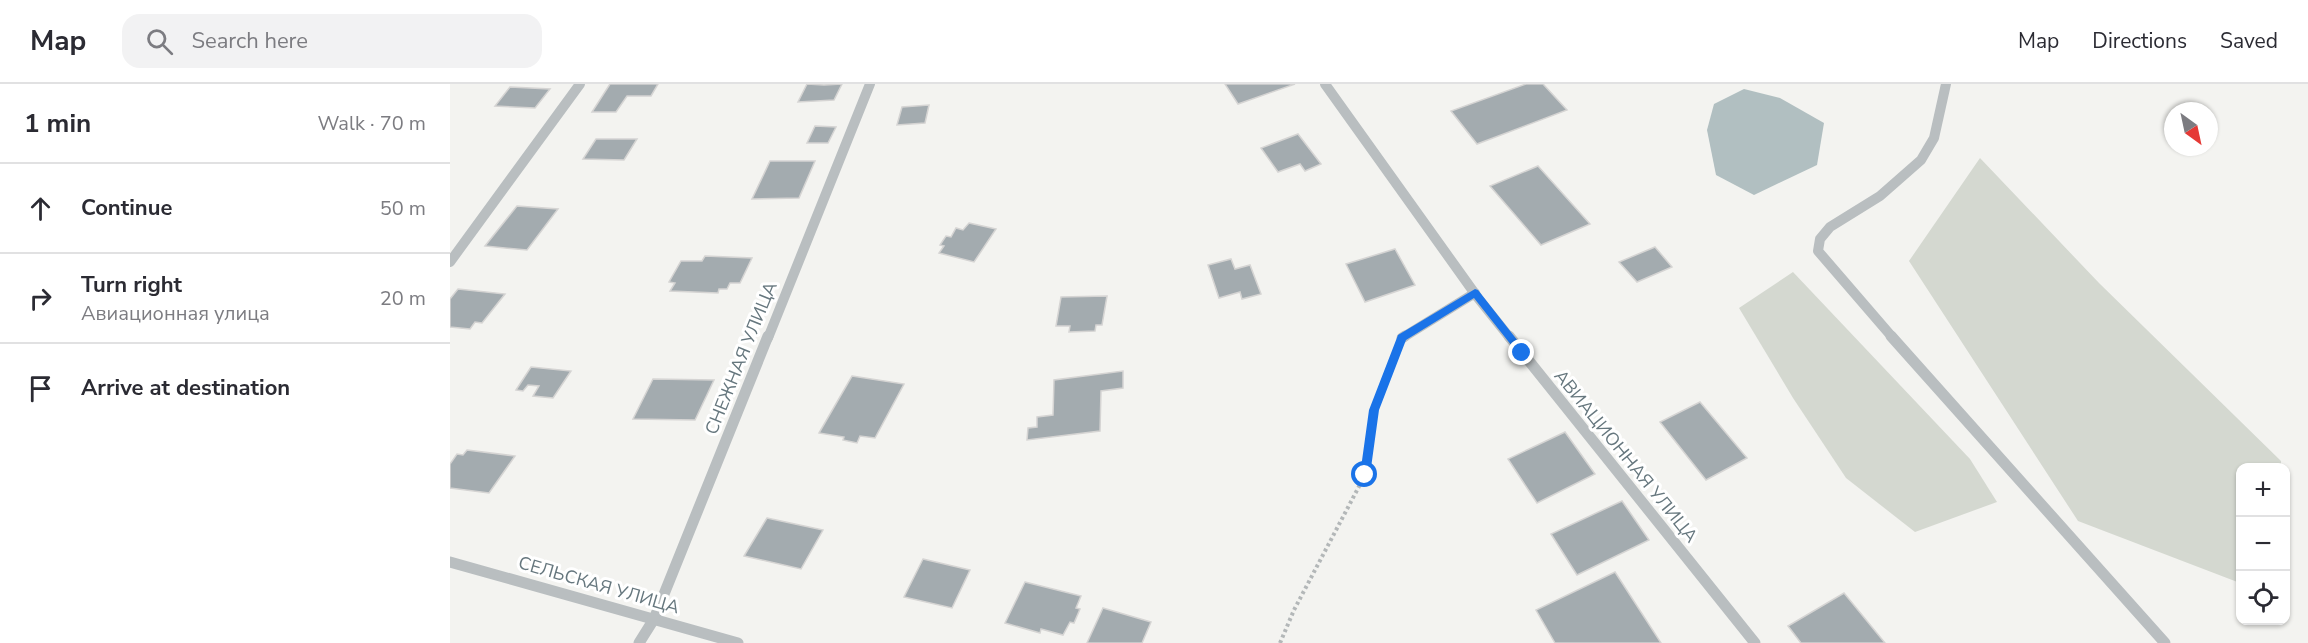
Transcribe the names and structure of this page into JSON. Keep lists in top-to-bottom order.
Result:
{
  "streets": {
    "street": ["СНЕЖНАЯ УЛИЦА", "АВИАЦИОННАЯ УЛИЦА", "СЕЛЬСКАЯ УЛИЦА"]
  },
  "crossings": [
    ["СНЕЖНАЯ УЛИЦА", "СЕЛЬСКАЯ УЛИЦА"]
  ],
  "north": "bottom right",
  "page": {
    "header": "Map",
    "search": "Search here",
    "nav": ["Map", "Directions", "Saved"],
    "heading": ["1 min", "Walk · 70 m"],
    "list": [
      ["Continue", "50 m"],
      ["Turn right", "Авиационная улица", "20 m"],
      "Arrive at destination"
    ],
    "map_buttons": ["+", "−"]
  }
}
